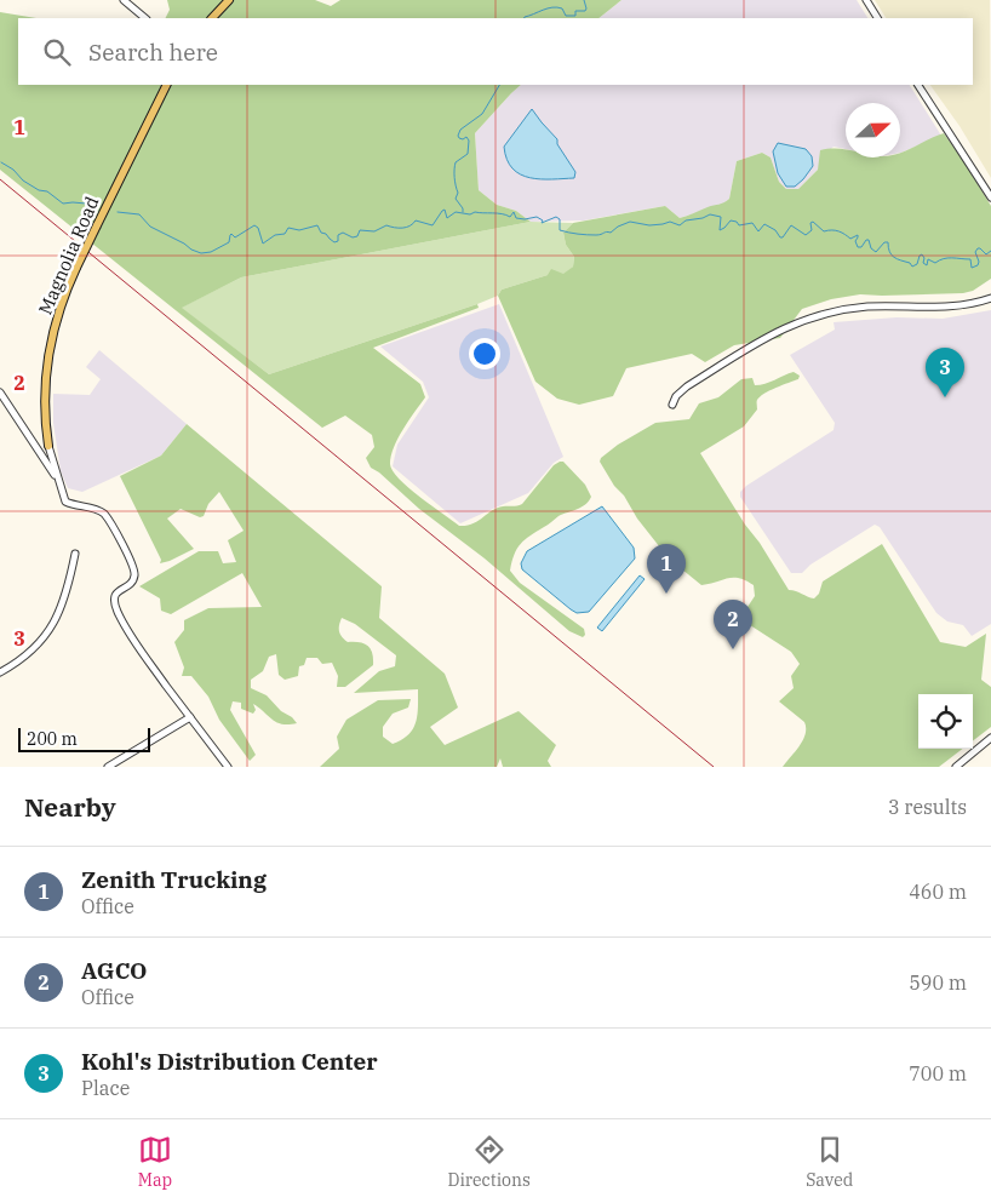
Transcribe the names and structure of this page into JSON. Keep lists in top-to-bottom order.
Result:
{
  "streets": {
    "main road": ["Magnolia Road"]
  },
  "scale_bar": "200 m",
  "north": "right",
  "page": {
    "search": "Search here",
    "pins": ["3", "1", "2"],
    "scale": "200 m",
    "heading": ["Nearby", "3 results"],
    "list": [
      {
        "mark": "1",
        "name": "Zenith Trucking",
        "note": "Office",
        "value": "460 m"
      },
      {
        "mark": "2",
        "name": "AGCO",
        "note": "Office",
        "value": "590 m"
      },
      {
        "mark": "3",
        "name": "Kohl's Distribution Center",
        "note": "Place",
        "value": "700 m"
      }
    ],
    "nav": ["Map", "Directions", "Saved"]
  },
  "grid": {
    "rows": ["1", "2", "3"]
  }
}
